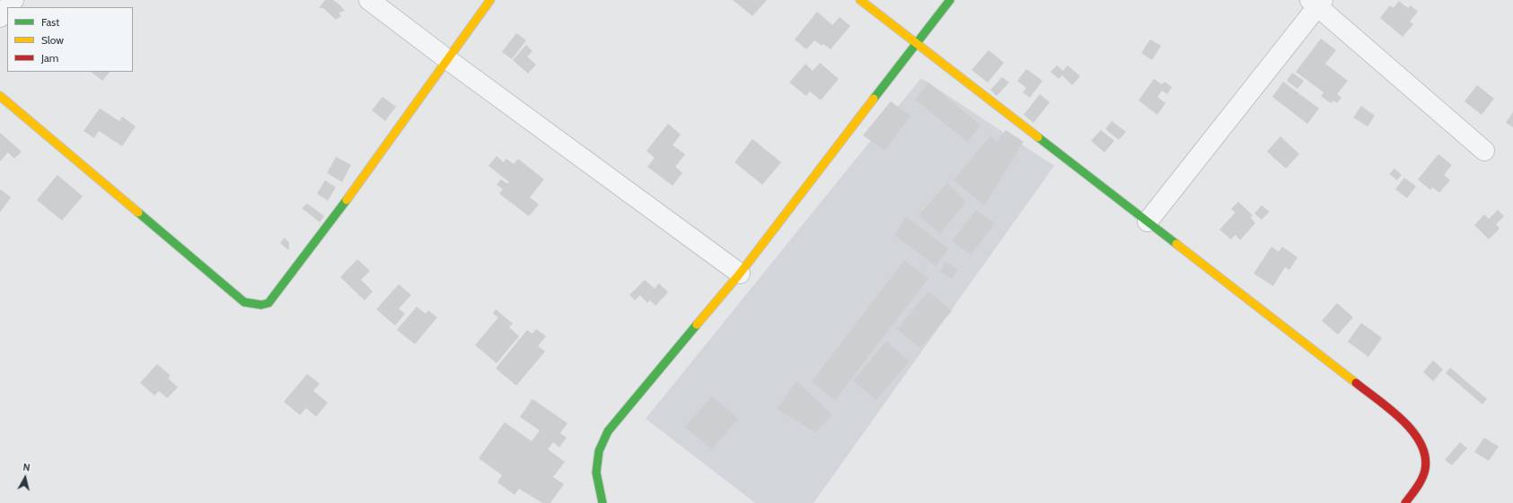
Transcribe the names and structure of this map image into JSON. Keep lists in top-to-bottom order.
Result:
{
  "legend": ["Fast", "Slow", "Jam"],
  "north": "top"
}
